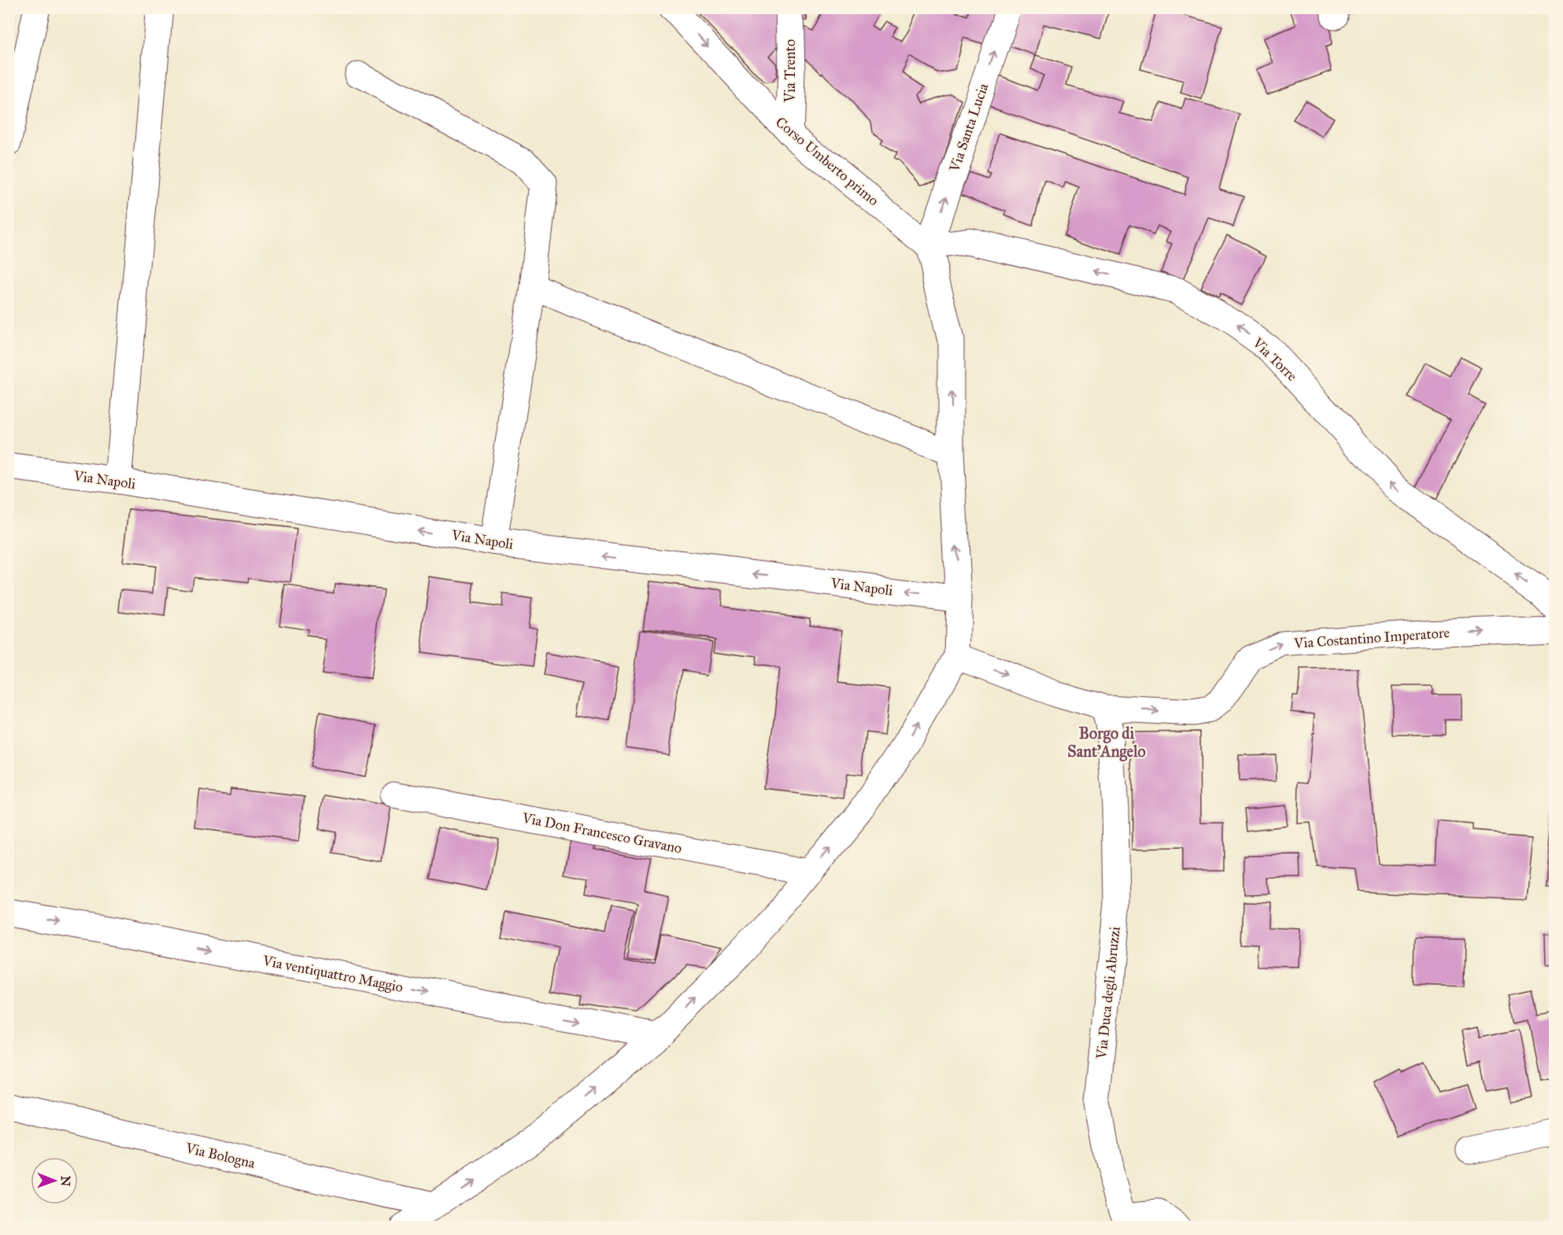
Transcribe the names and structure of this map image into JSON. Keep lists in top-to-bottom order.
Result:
{
  "streets": {
    "street": [
      "Via Trento",
      "Via Santa Lucia",
      "Corso Umberto primo",
      "Via Torre",
      "Via Napoli",
      "Via Costantino Imperatore",
      "Via Don Francesco Gravano",
      "Via ventiquattro Maggio",
      "Via Duca degli Abruzzi",
      "Via Bologna"
    ]
  },
  "crossings": [
    ["Via Trento", "Corso Umberto primo"],
    ["Via Santa Lucia", "Corso Umberto primo"],
    ["Via Santa Lucia", "Via Torre"],
    ["Corso Umberto primo", "Via Torre"],
    ["Via Costantino Imperatore", "Via Duca degli Abruzzi"]
  ],
  "one_way": [
    "Via Santa Lucia",
    "Corso Umberto primo",
    "Via Torre",
    "Via Costantino Imperatore",
    "Via ventiquattro Maggio"
  ],
  "districts": ["Borgo di Sant'Angelo"],
  "north": "right"
}
